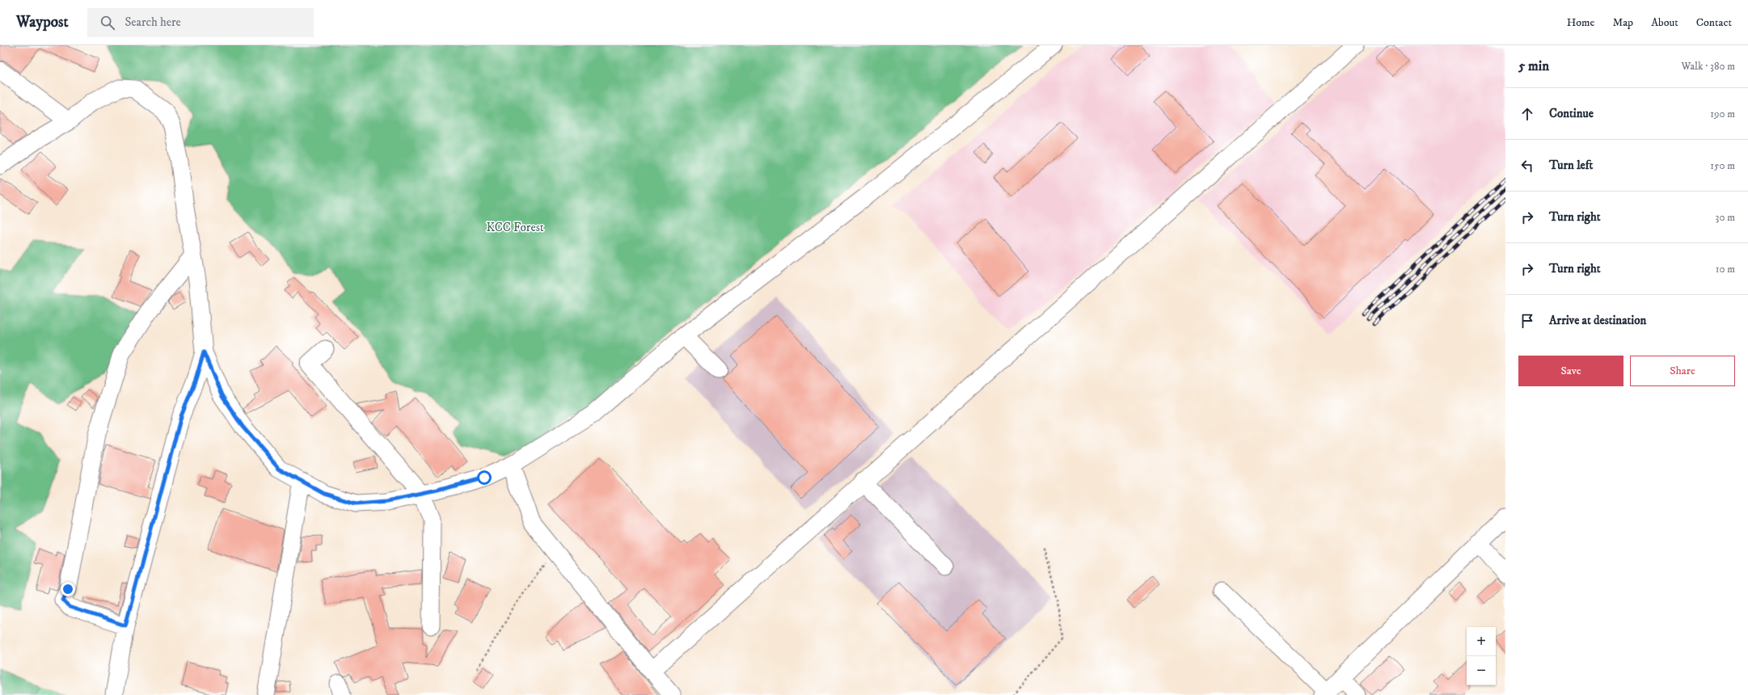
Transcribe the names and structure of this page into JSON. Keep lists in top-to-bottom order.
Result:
{
  "parks": ["KCC Forest"],
  "page": {
    "header": "Waypost",
    "search": "Search here",
    "nav": [
      "Home",
      "Map",
      "About",
      "Contact"
    ],
    "heading": ["5 min", "Walk · 380 m"],
    "list": [
      ["Continue", "190 m"],
      ["Turn left", "150 m"],
      ["Turn right", "30 m"],
      ["Turn right", "10 m"],
      "Arrive at destination"
    ],
    "buttons": ["Save", "Share"],
    "map_buttons": ["+", "−"]
  }
}
